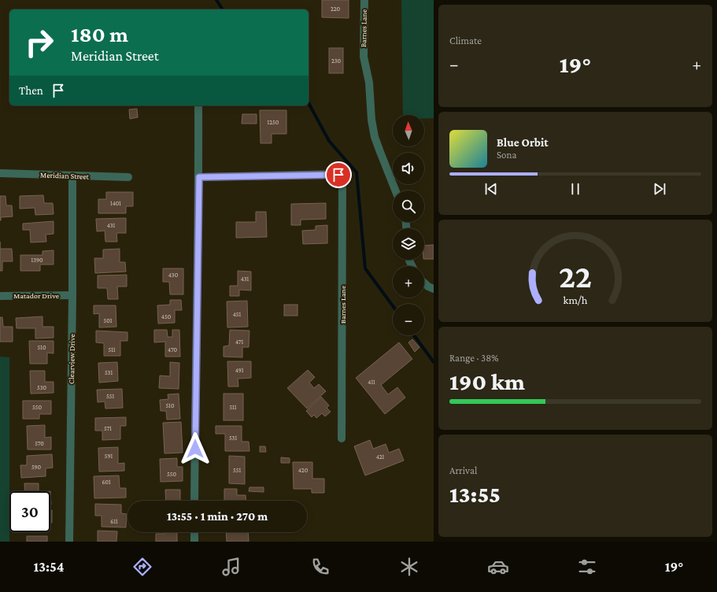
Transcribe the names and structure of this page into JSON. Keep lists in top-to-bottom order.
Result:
{
  "streets": {
    "street": [
      "Barnes Lane",
      "Meridian Street",
      "Matador Drive",
      "Clearview Drive"
    ]
  },
  "crossings": [
    ["Meridian Street", "Clearview Drive"],
    ["Matador Drive", "Clearview Drive"]
  ],
  "house_numbers": [
    "220",
    "230",
    "1250",
    "1401",
    "431",
    "1390",
    "430",
    "431",
    "451",
    "450",
    "501",
    "471",
    "510",
    "511",
    "470",
    "491",
    "531",
    "411",
    "530",
    "551",
    "510",
    "550",
    "511",
    "571",
    "531",
    "570",
    "591",
    "421",
    "590",
    "551",
    "420",
    "550",
    "601",
    "611"
  ],
  "north": "top",
  "page": {
    "tile": [
      "Climate",
      ["Range · 38%", "190 km"],
      ["Arrival", "13:55"]
    ],
    "turn": ["180 m", "Meridian Street"],
    "heat": ["−", "19°", "+"],
    "then": "Then",
    "map_buttons": ["+", "−"],
    "song": ["Blue Orbit", "Sona"],
    "limit": "30",
    "trip": "13:55 · 1 min · 270 m",
    "tabs": ["13:54", "19°"],
    "gauge": ["22", "km/h"]
  }
}
